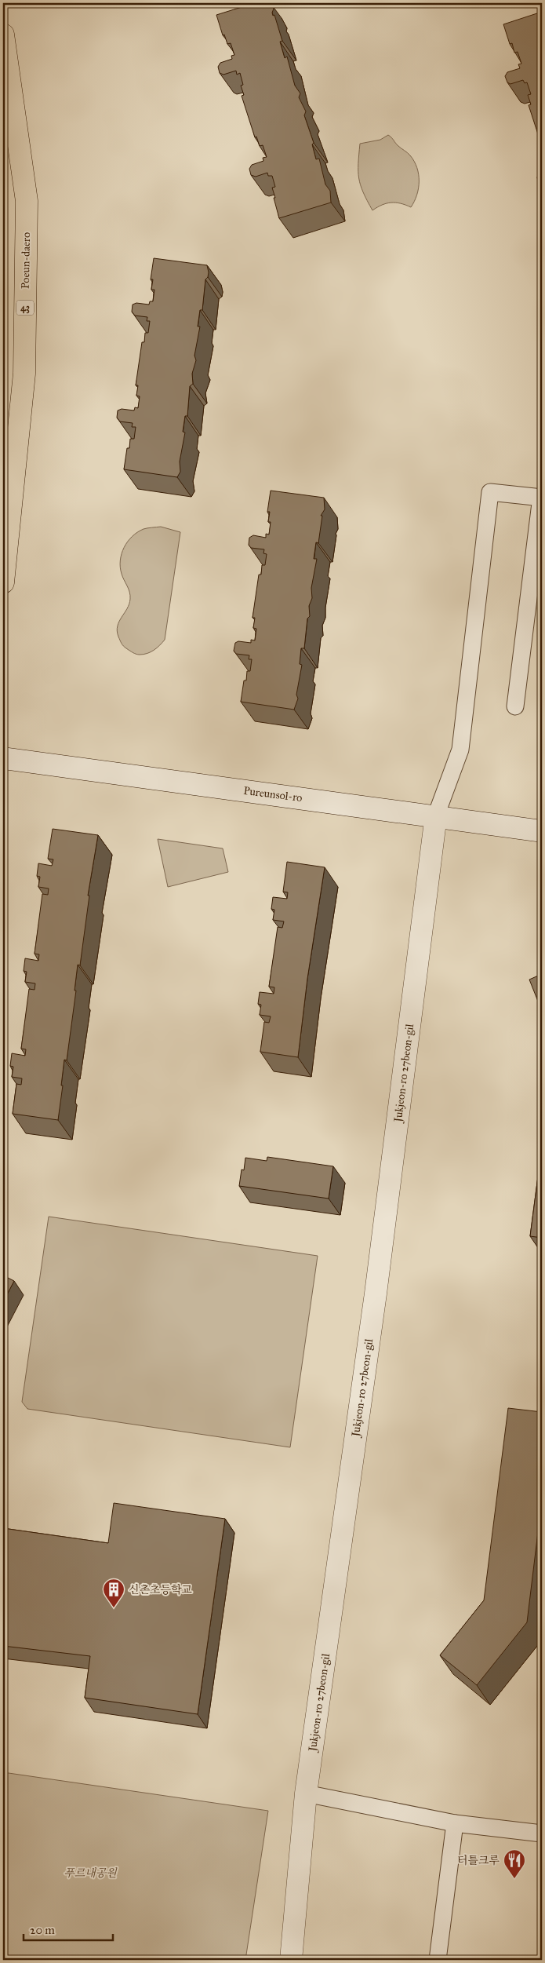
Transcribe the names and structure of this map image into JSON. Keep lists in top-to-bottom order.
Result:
{
  "streets": {
    "highway": ["Poeun-daero", "43"],
    "street": ["Pureunsol-ro", "Jukjeon-ro 27beon-gil"]
  },
  "crossings": [
    ["Pureunsol-ro", "Jukjeon-ro 27beon-gil"]
  ],
  "parks": ["푸르내공원"],
  "places": {
    "building": ["신촌초등학교"],
    "restaurant": ["터틀크루"]
  },
  "scale_bar": "20 m"
}
